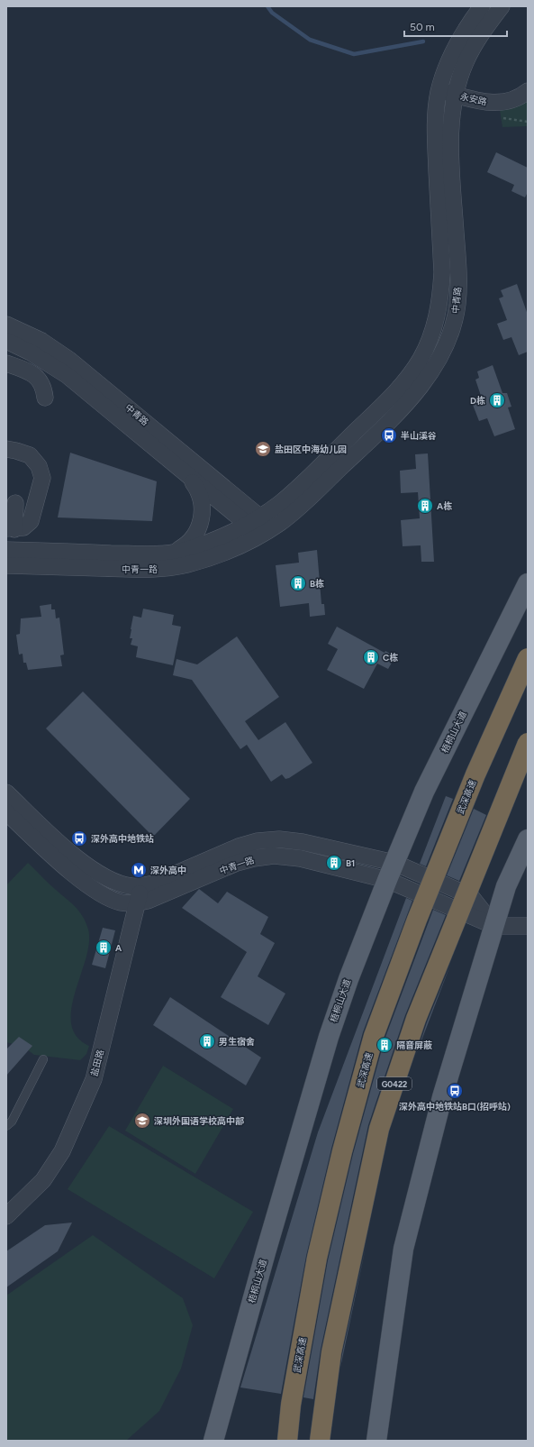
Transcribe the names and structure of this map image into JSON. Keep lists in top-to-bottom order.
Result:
{
  "streets": {
    "highway": ["武深高速", "G0422"],
    "main road": ["梧桐山大道"],
    "street": [
      "永安路",
      "中青路",
      "中青一路",
      "盐田路"
    ]
  },
  "crossings": [
    ["永安路", "中青路"],
    ["中青路", "中青一路"],
    ["中青一路", "梧桐山大道"],
    ["中青一路", "盐田路"]
  ],
  "places": {
    "building": [
      "D栋",
      "A栋",
      "B栋",
      "C栋",
      "B1",
      "A",
      "男生宿舍",
      "隔音屏蔽"
    ],
    "bus stop": ["半山溪谷", "深外高中地铁站", "深外高中地铁站B口(招呼站)"],
    "school or university": ["盐田区中海幼儿园", "深圳外国语学校高中部"],
    "metro station": ["深外高中"]
  },
  "scale_bar": "50 m"
}
